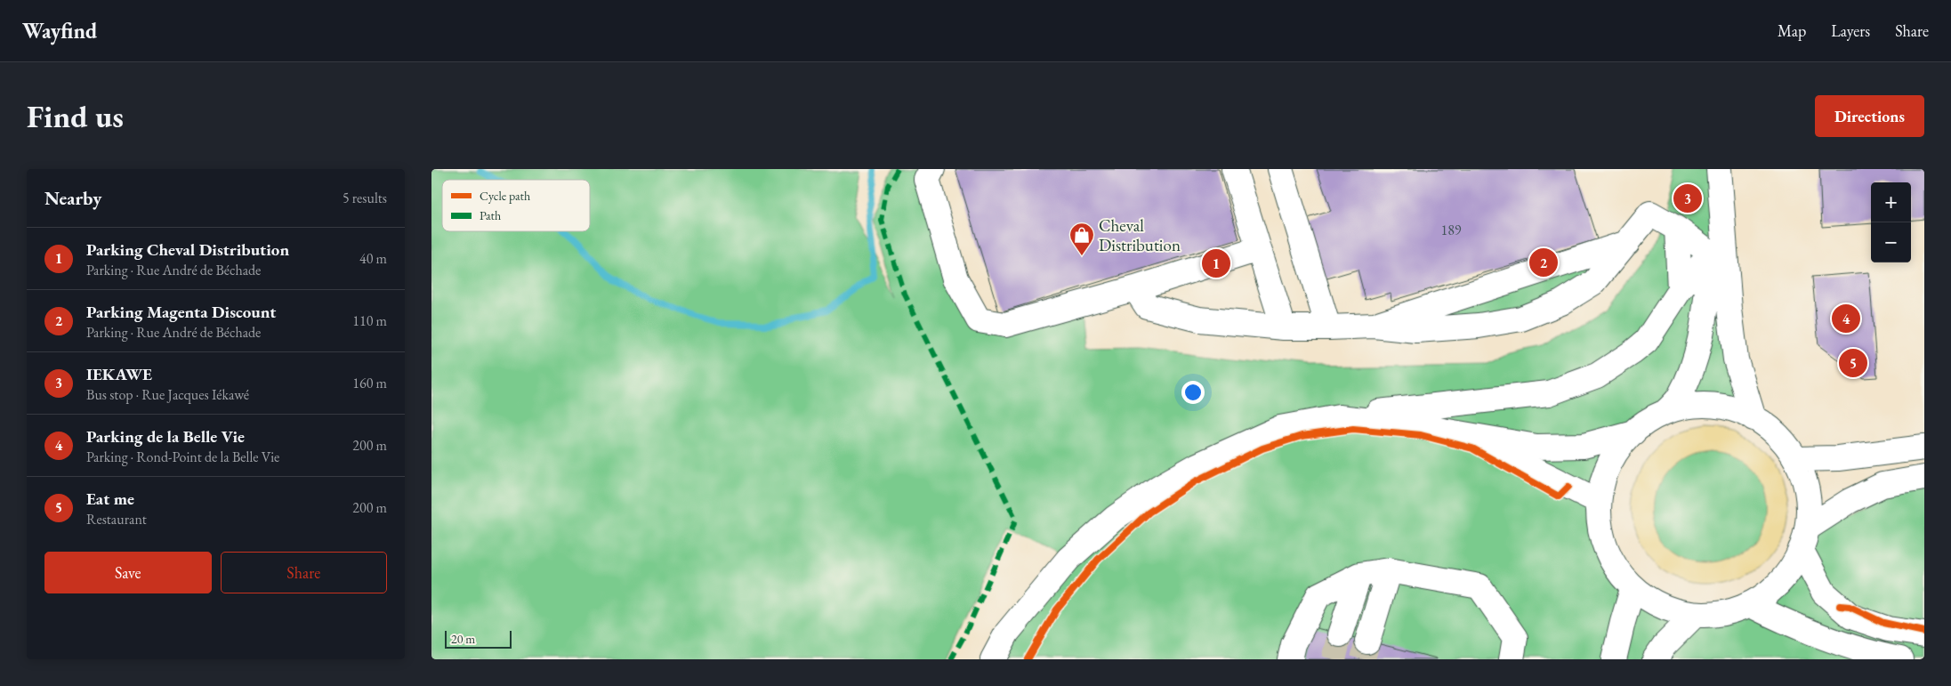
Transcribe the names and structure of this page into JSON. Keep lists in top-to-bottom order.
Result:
{
  "places": {
    "shop": ["Cheval Distribution"]
  },
  "house_numbers": ["189"],
  "legend": ["Cycle path", "Path"],
  "scale_bar": "20 m",
  "page": {
    "header": "Wayfind",
    "nav": ["Map", "Layers", "Share"],
    "buttons": [
      "Directions",
      ["Save", "Share"]
    ],
    "title": "Find us",
    "heading": ["Nearby", "5 results"],
    "map_buttons": ["+", "−"],
    "pins": [
      "3",
      "2",
      "1",
      "4",
      "5"
    ],
    "list": [
      {
        "mark": "1",
        "name": "Parking Cheval Distribution",
        "note": "Parking · Rue André de Béchade",
        "value": "40 m"
      },
      {
        "mark": "2",
        "name": "Parking Magenta Discount",
        "note": "Parking · Rue André de Béchade",
        "value": "110 m"
      },
      {
        "mark": "3",
        "name": "IEKAWE",
        "note": "Bus stop · Rue Jacques Iékawé",
        "value": "160 m"
      },
      {
        "mark": "4",
        "name": "Parking de la Belle Vie",
        "note": "Parking · Rond-Point de la Belle Vie",
        "value": "200 m"
      },
      {
        "mark": "5",
        "name": "Eat me",
        "note": "Restaurant",
        "value": "200 m"
      }
    ],
    "scale": "20 m"
  }
}
